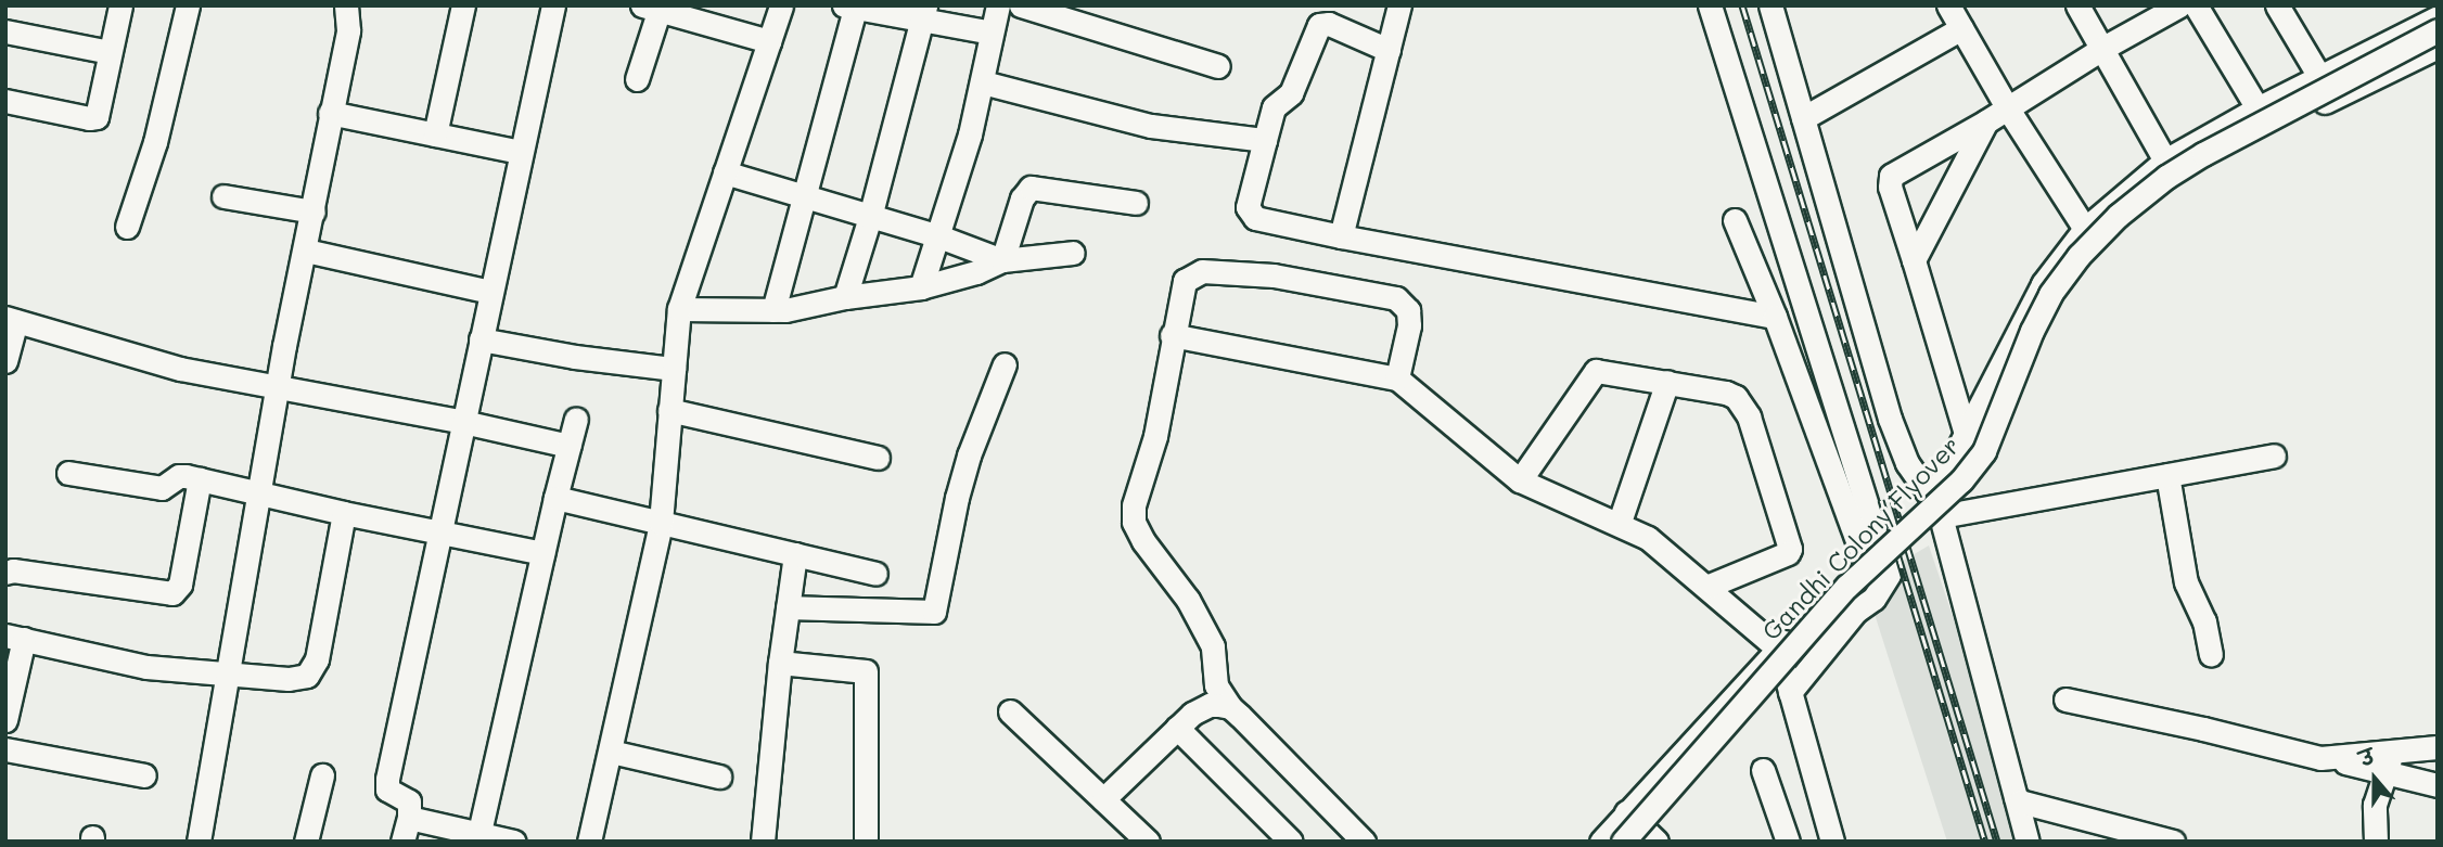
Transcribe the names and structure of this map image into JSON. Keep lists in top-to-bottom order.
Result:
{
  "streets": {
    "street": ["Gandhi Colony Flyover"]
  },
  "north": "top"
}
